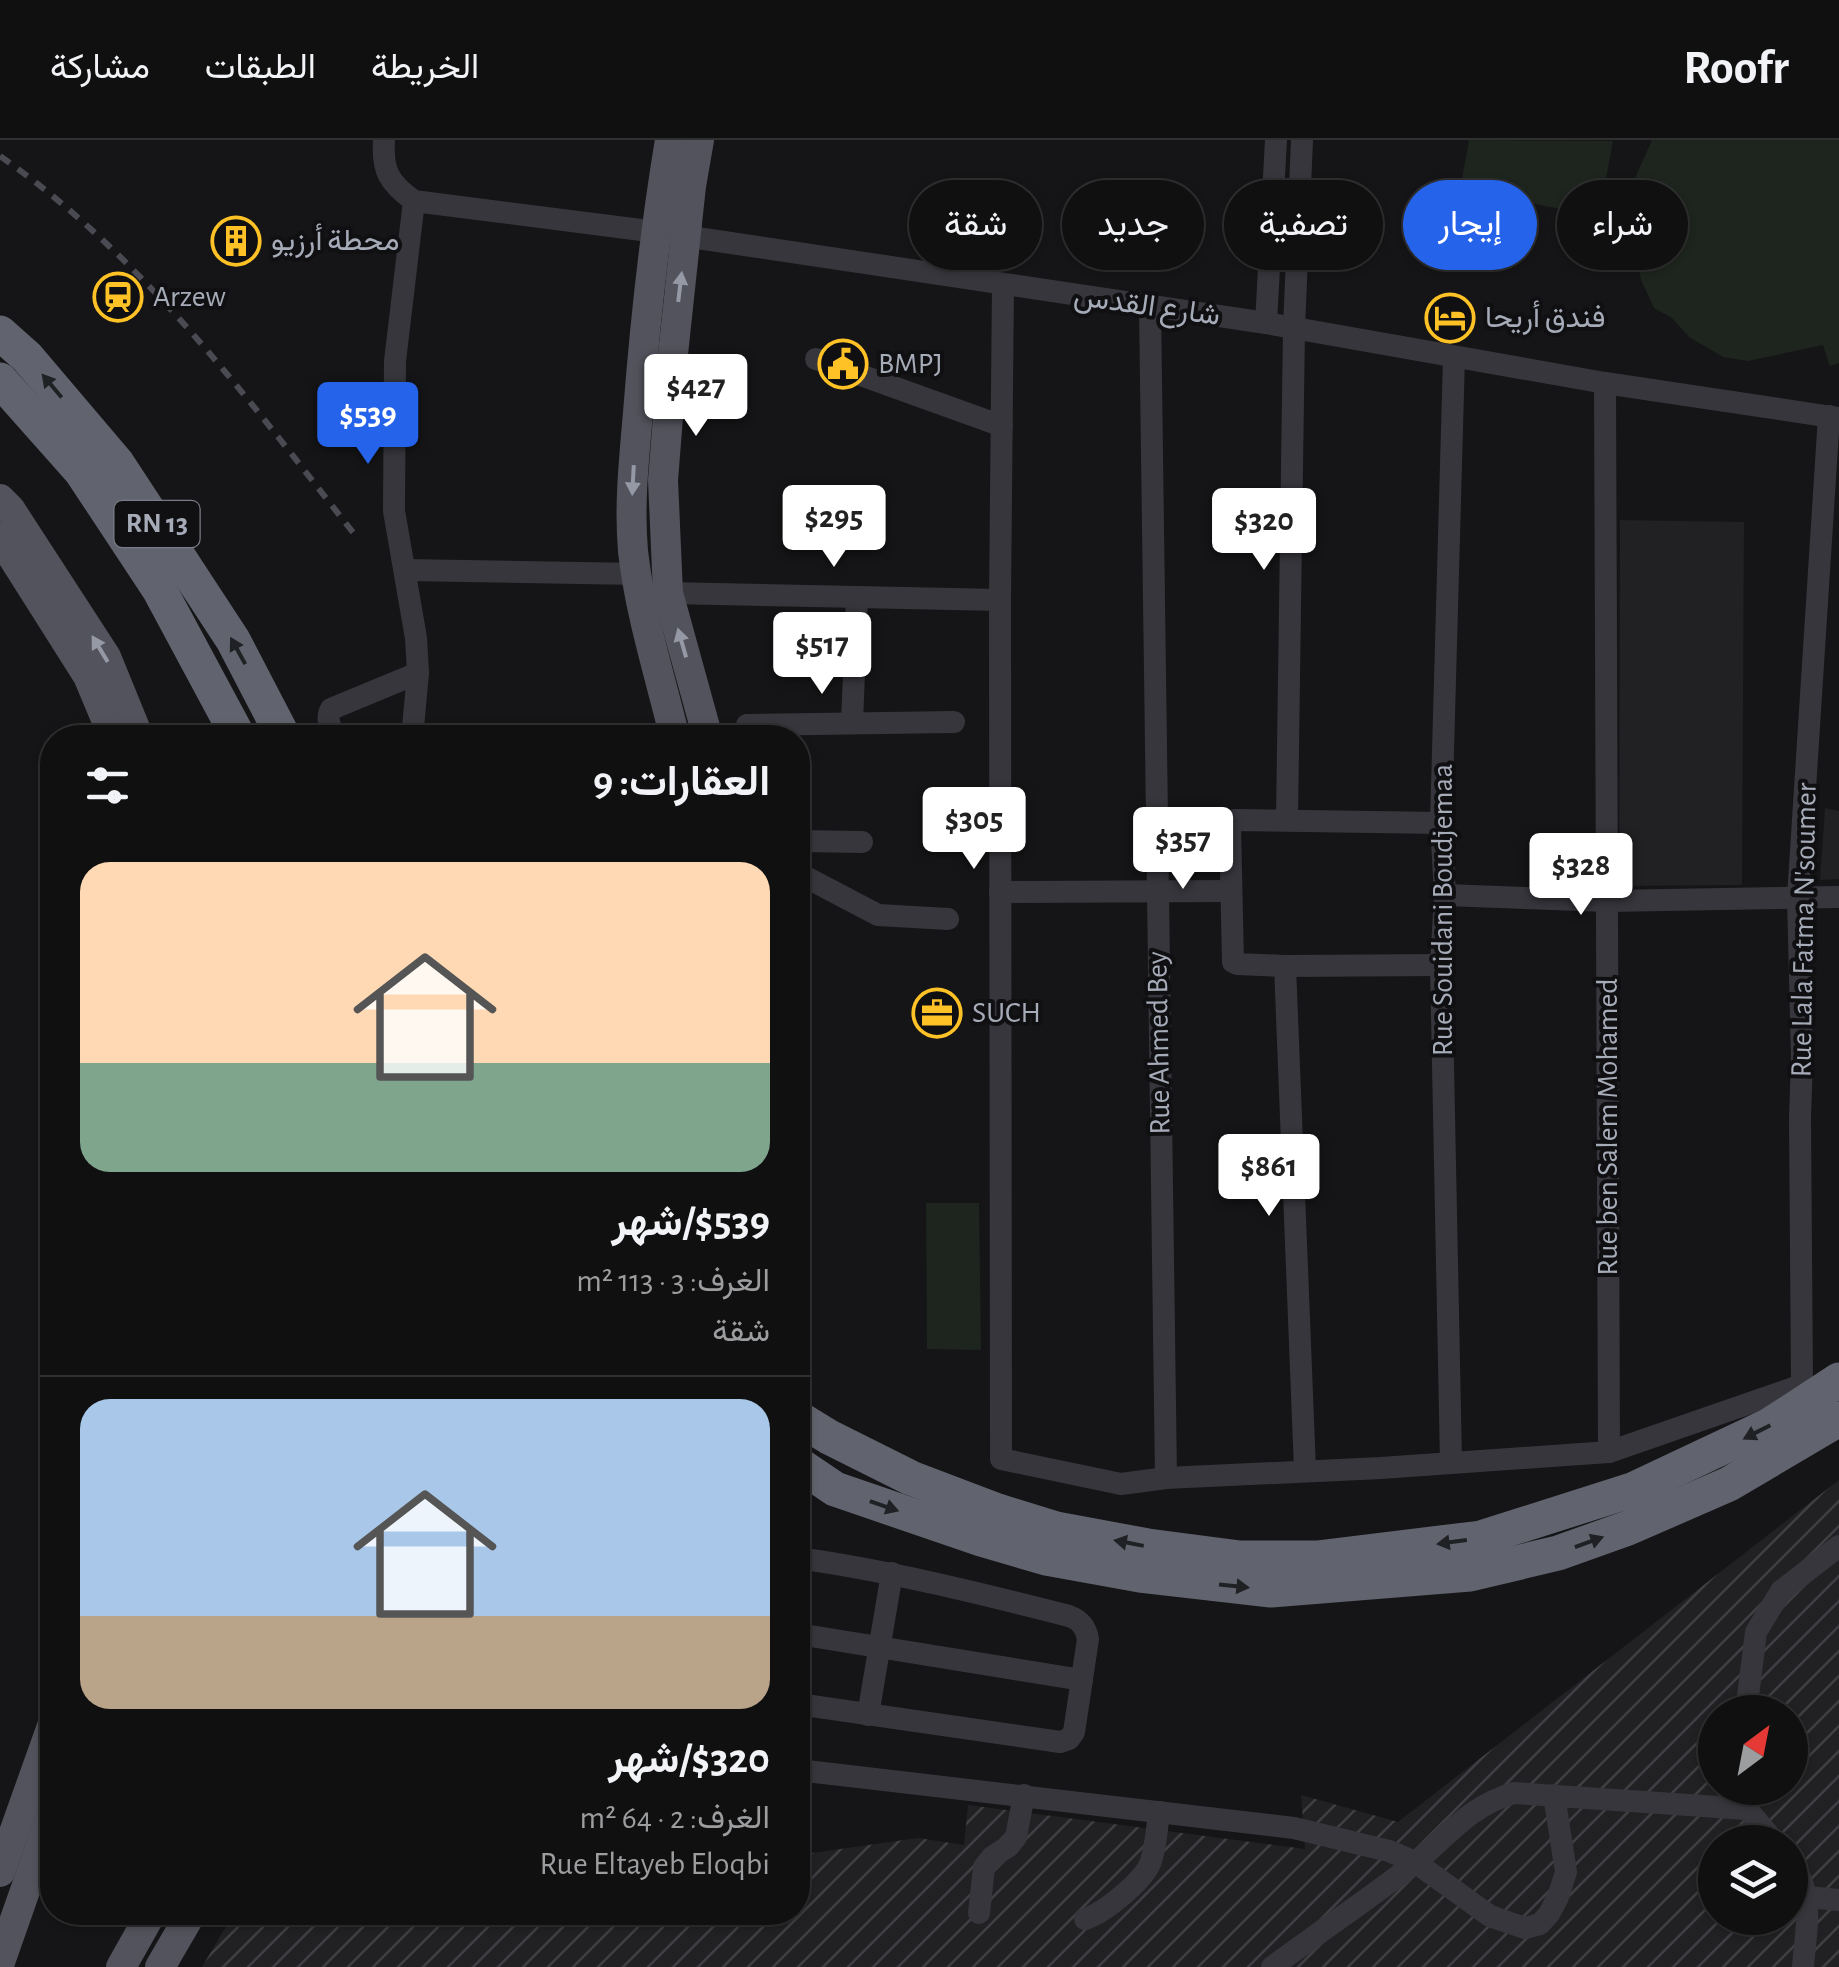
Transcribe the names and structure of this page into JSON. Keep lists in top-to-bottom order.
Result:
{
  "streets": {
    "highway": ["RN 13"],
    "street": [
      "شارع القدس",
      "Rue Souidani Boudjemaa",
      "Rue Lala Fatma N'soumer",
      "Rue Ahmed Bey",
      "Rue ben Salem Mohamed"
    ]
  },
  "crossings": [
    ["شارع القدس", "Rue Souidani Boudjemaa"],
    ["شارع القدس", "Rue Lala Fatma N'soumer"],
    ["شارع القدس", "Rue Ahmed Bey"],
    ["شارع القدس", "Rue ben Salem Mohamed"],
    ["Rue Lala Fatma N'soumer", "Rue ben Salem Mohamed"]
  ],
  "places": {
    "building": ["محطة أرزيو"],
    "station": ["Arzew"],
    "hotel": ["فندق أريحا"],
    "public building": ["BMPJ"],
    "office": ["SUCH"]
  },
  "north": "top right",
  "page": {
    "header": "Roofr",
    "nav": ["الخريطة", "الطبقات", "مشاركة"],
    "chip": [
      "شراء",
      "إيجار",
      "تصفية",
      "جديد",
      "شقة"
    ],
    "price": [
      "$427",
      "$539",
      "$295",
      "$320",
      "$517",
      "$305",
      "$357",
      "$328",
      "$861"
    ],
    "heading": "العقارات: 9",
    "list": [
      {
        "name": "$539/شهر",
        "note": "الغرف: 3 · 113 m² · شقة"
      },
      {
        "name": "$320/شهر",
        "note": "الغرف: 2 · 64 m² · Rue Eltayeb Eloqbi"
      }
    ]
  }
}
